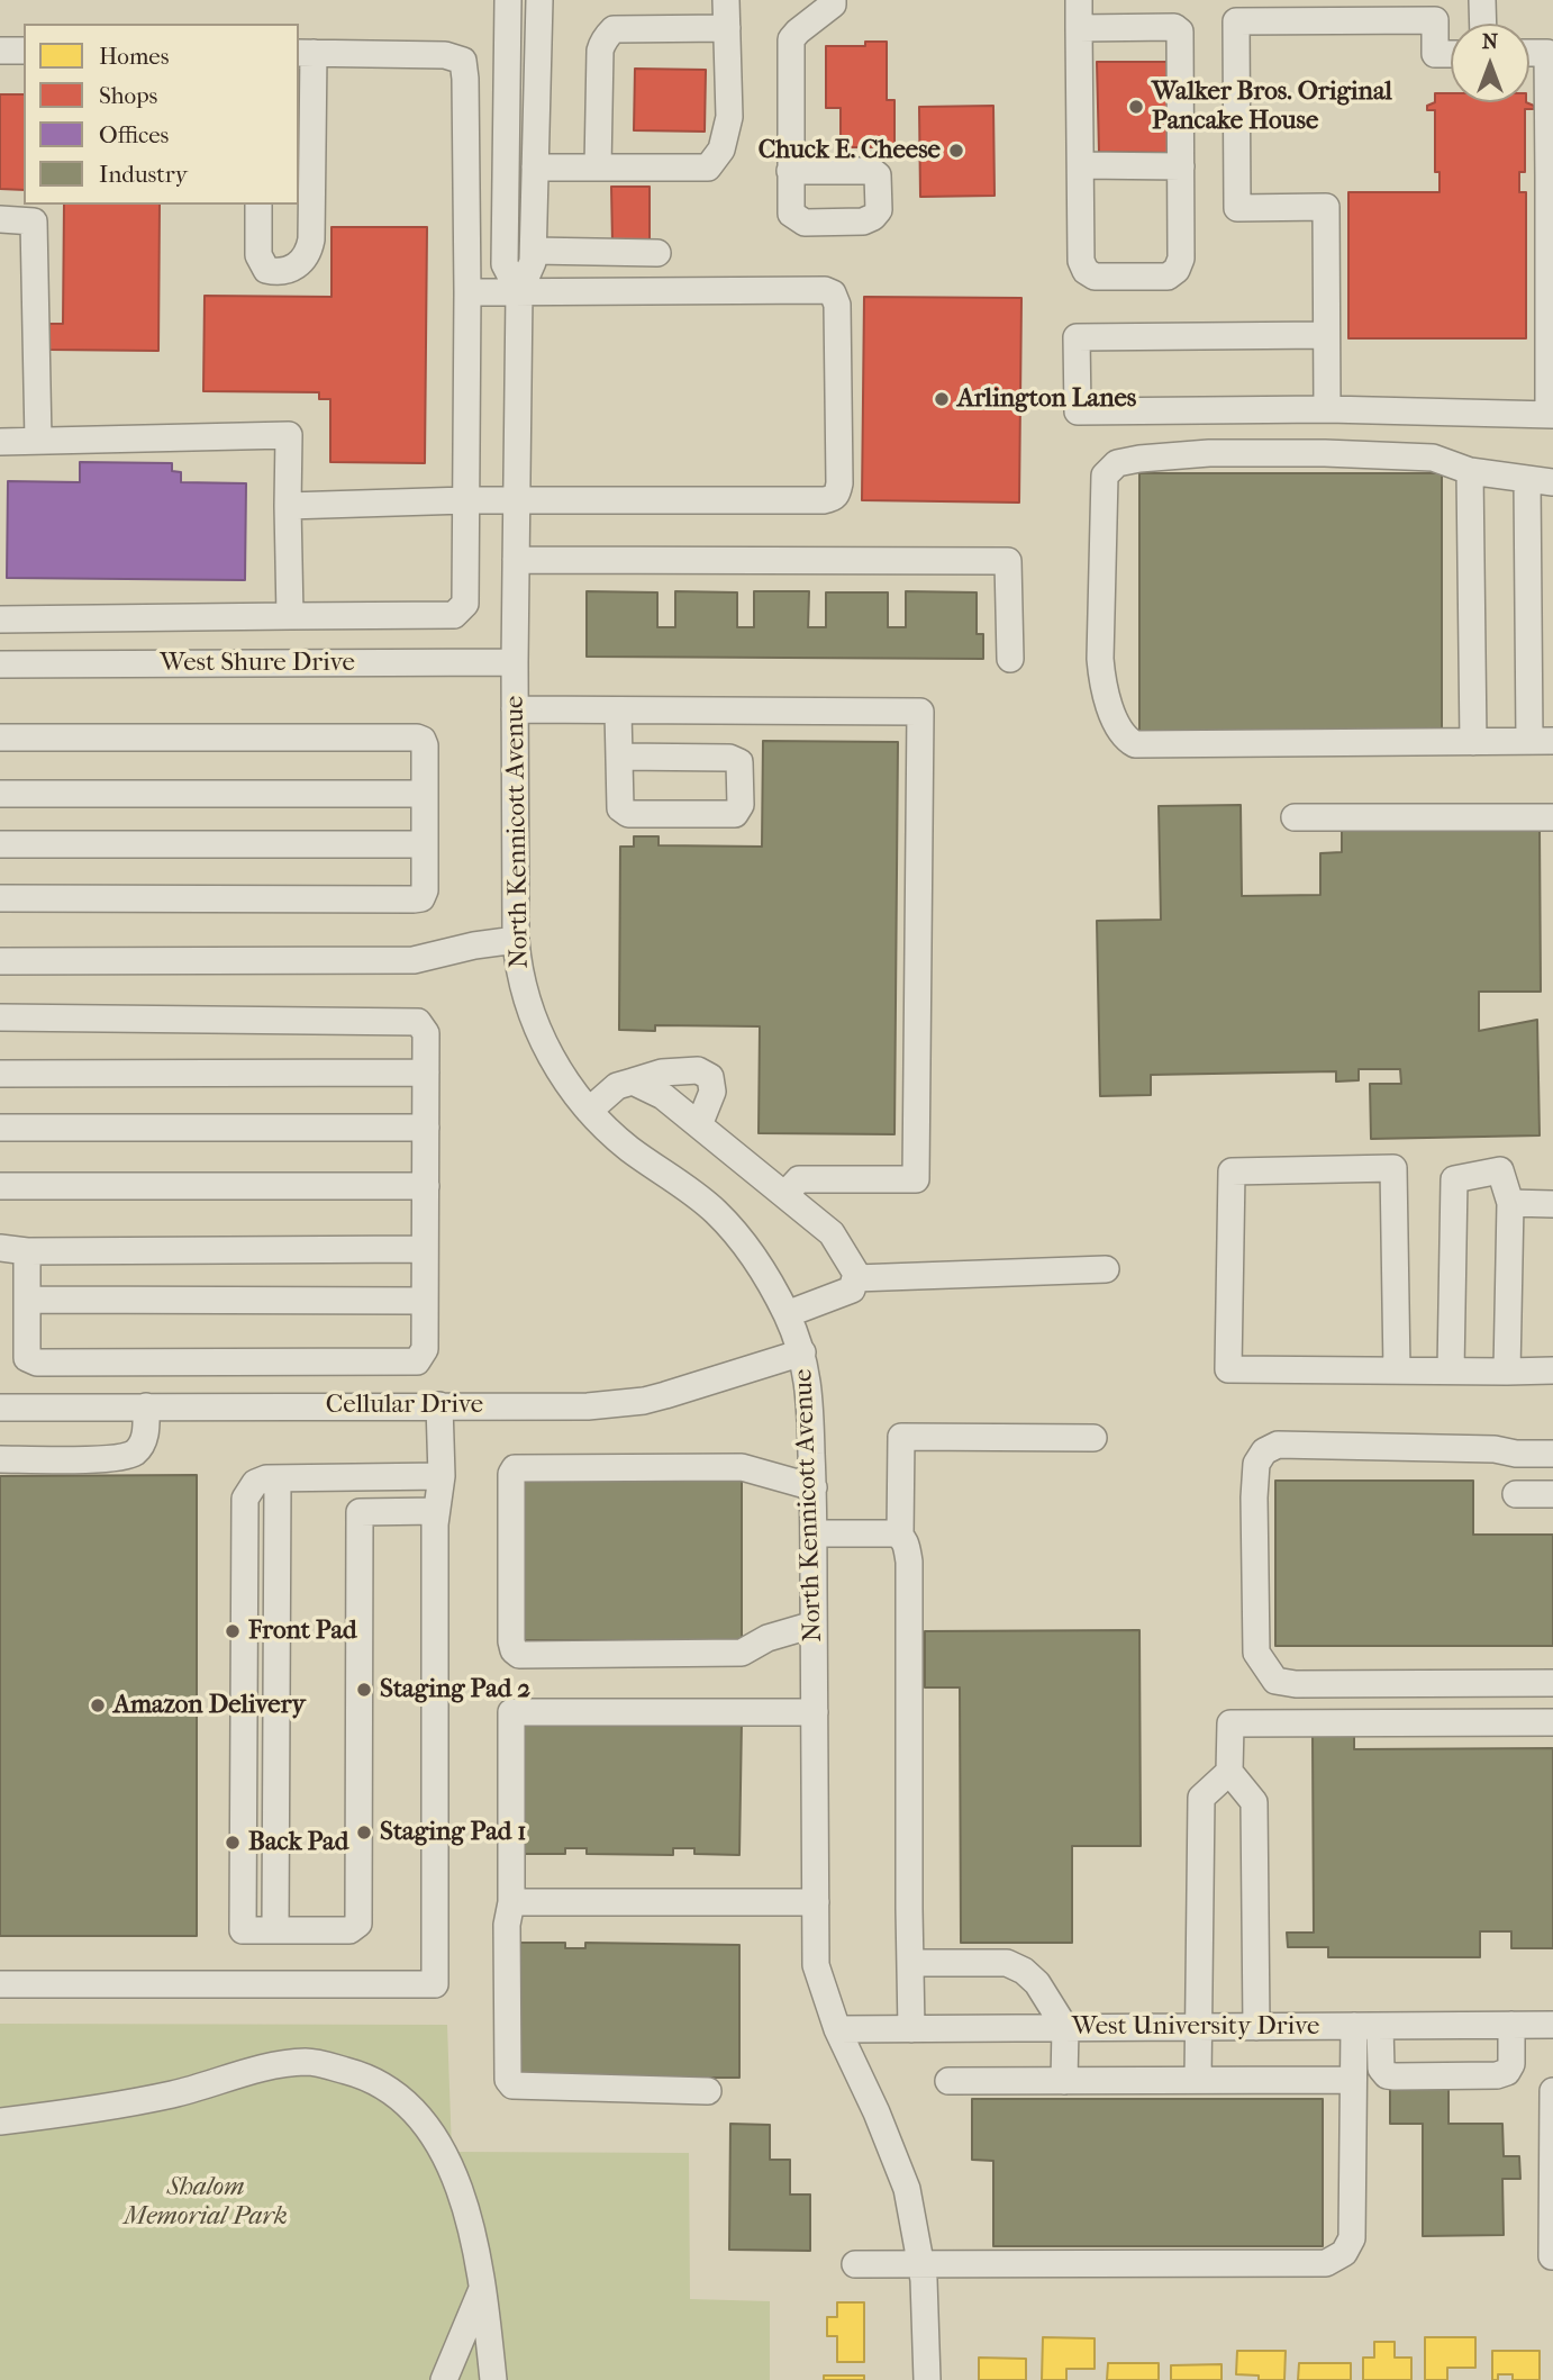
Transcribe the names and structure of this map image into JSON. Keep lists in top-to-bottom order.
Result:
{
  "streets": {
    "street": [
      "West Shure Drive",
      "North Kennicott Avenue",
      "Cellular Drive",
      "West University Drive"
    ]
  },
  "crossings": [
    ["West Shure Drive", "North Kennicott Avenue"],
    ["North Kennicott Avenue", "Cellular Drive"],
    ["North Kennicott Avenue", "West University Drive"]
  ],
  "parks": ["Shalom Memorial Park"],
  "places": [
    "Walker Bros. Original Pancake House",
    "Chuck E. Cheese",
    "Arlington Lanes",
    "Front Pad",
    "Staging Pad 2",
    "Amazon Delivery",
    "Staging Pad 1",
    "Back Pad"
  ],
  "legend": [
    "Homes",
    "Shops",
    "Offices",
    "Industry"
  ],
  "north": "top"
}
